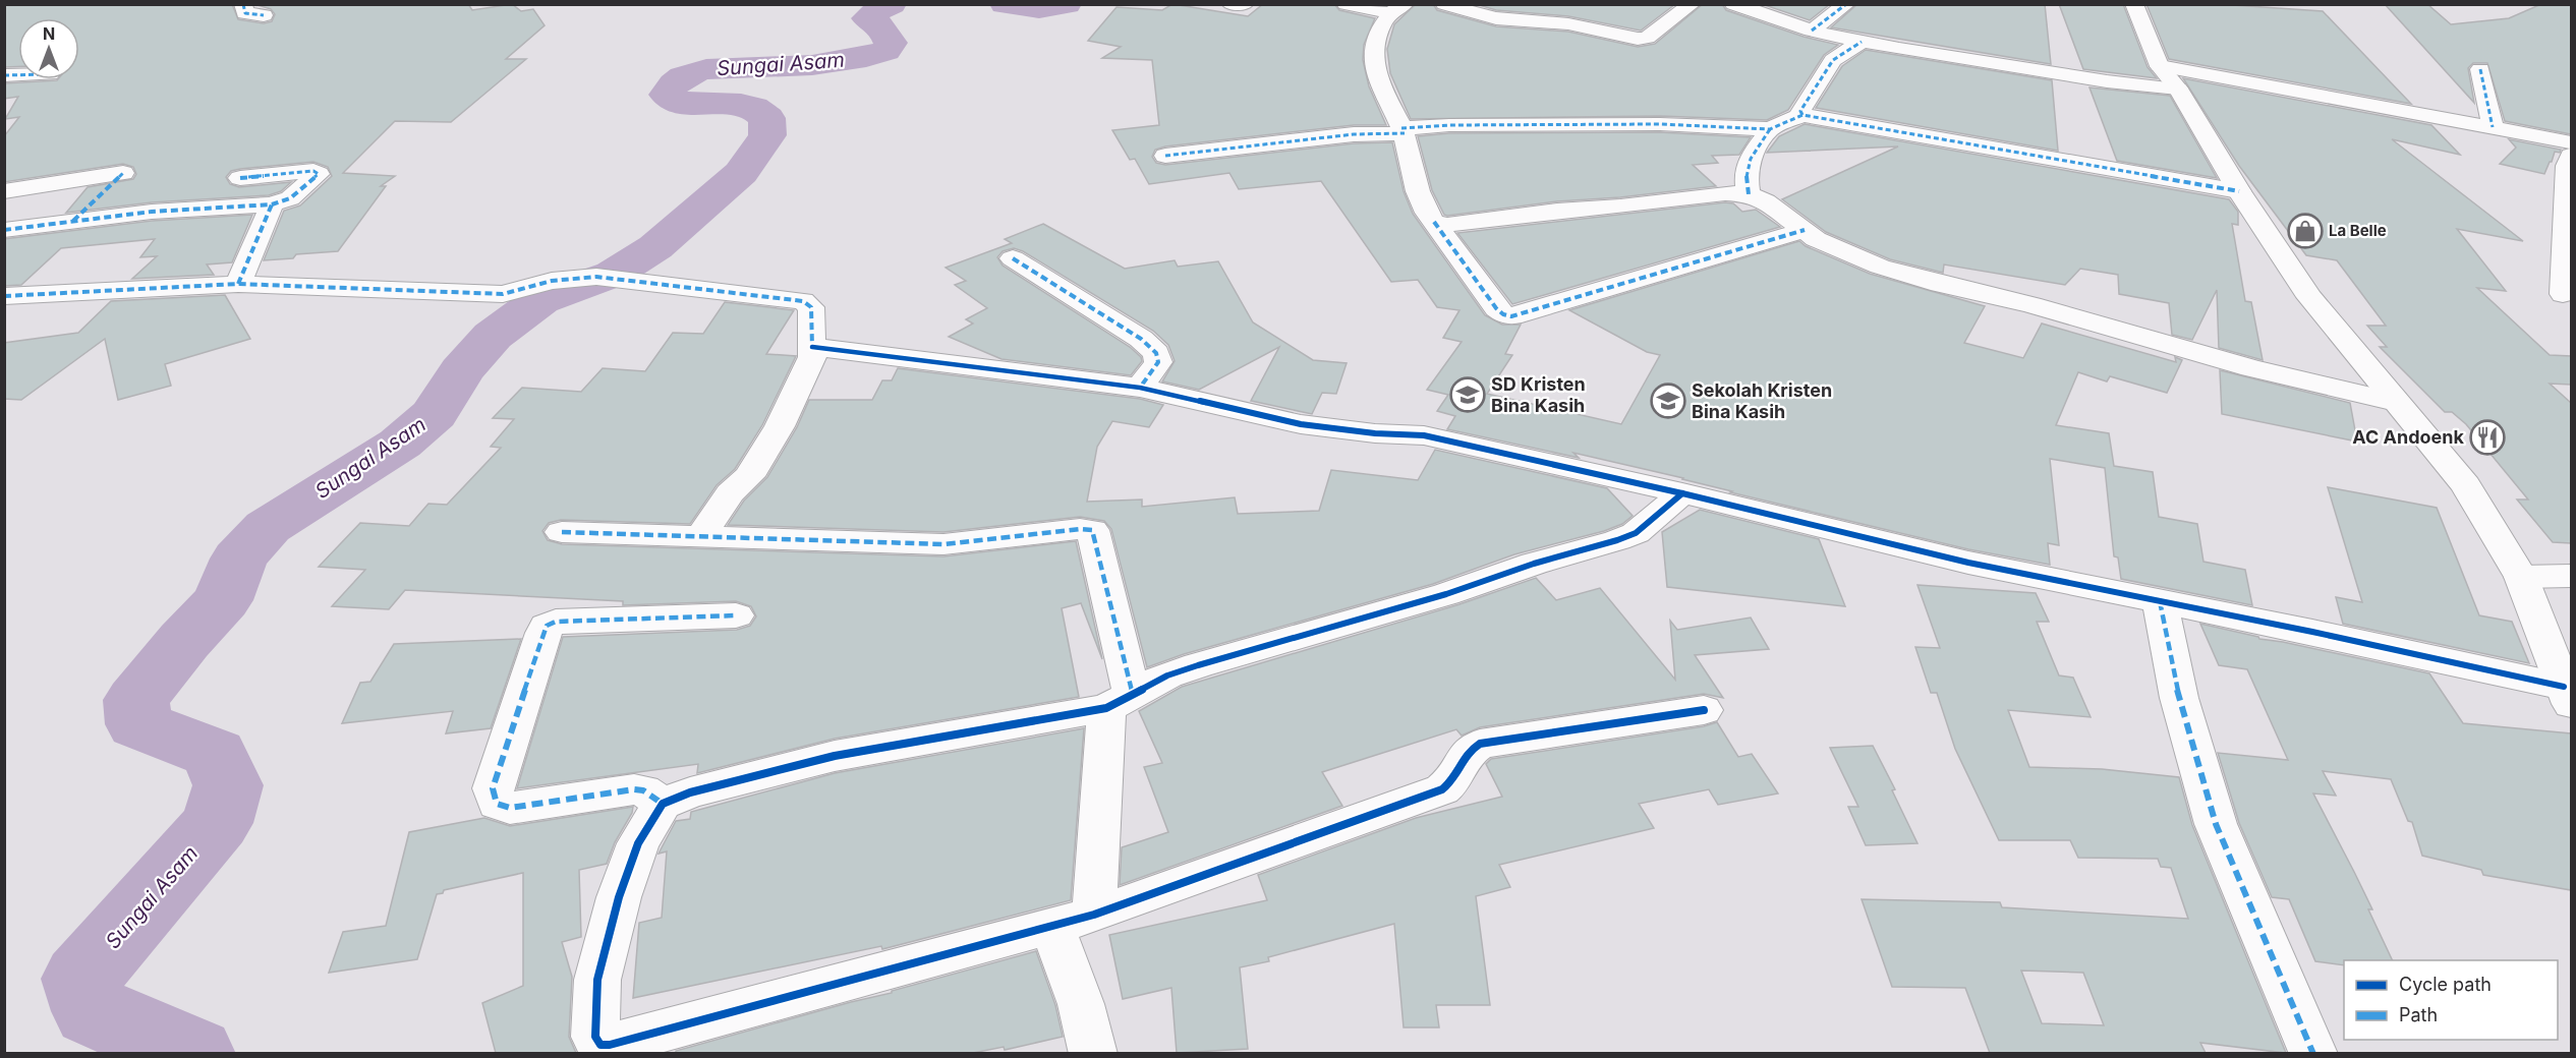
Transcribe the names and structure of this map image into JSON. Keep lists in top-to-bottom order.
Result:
{
  "water": ["Sungai Asam"],
  "places": {
    "shop": ["La Belle"],
    "school or university": ["SD Kristen Bina Kasih", "Sekolah Kristen Bina Kasih"],
    "restaurant": ["AC Andoenk"]
  },
  "legend": ["Cycle path", "Path"],
  "north": "top"
}
